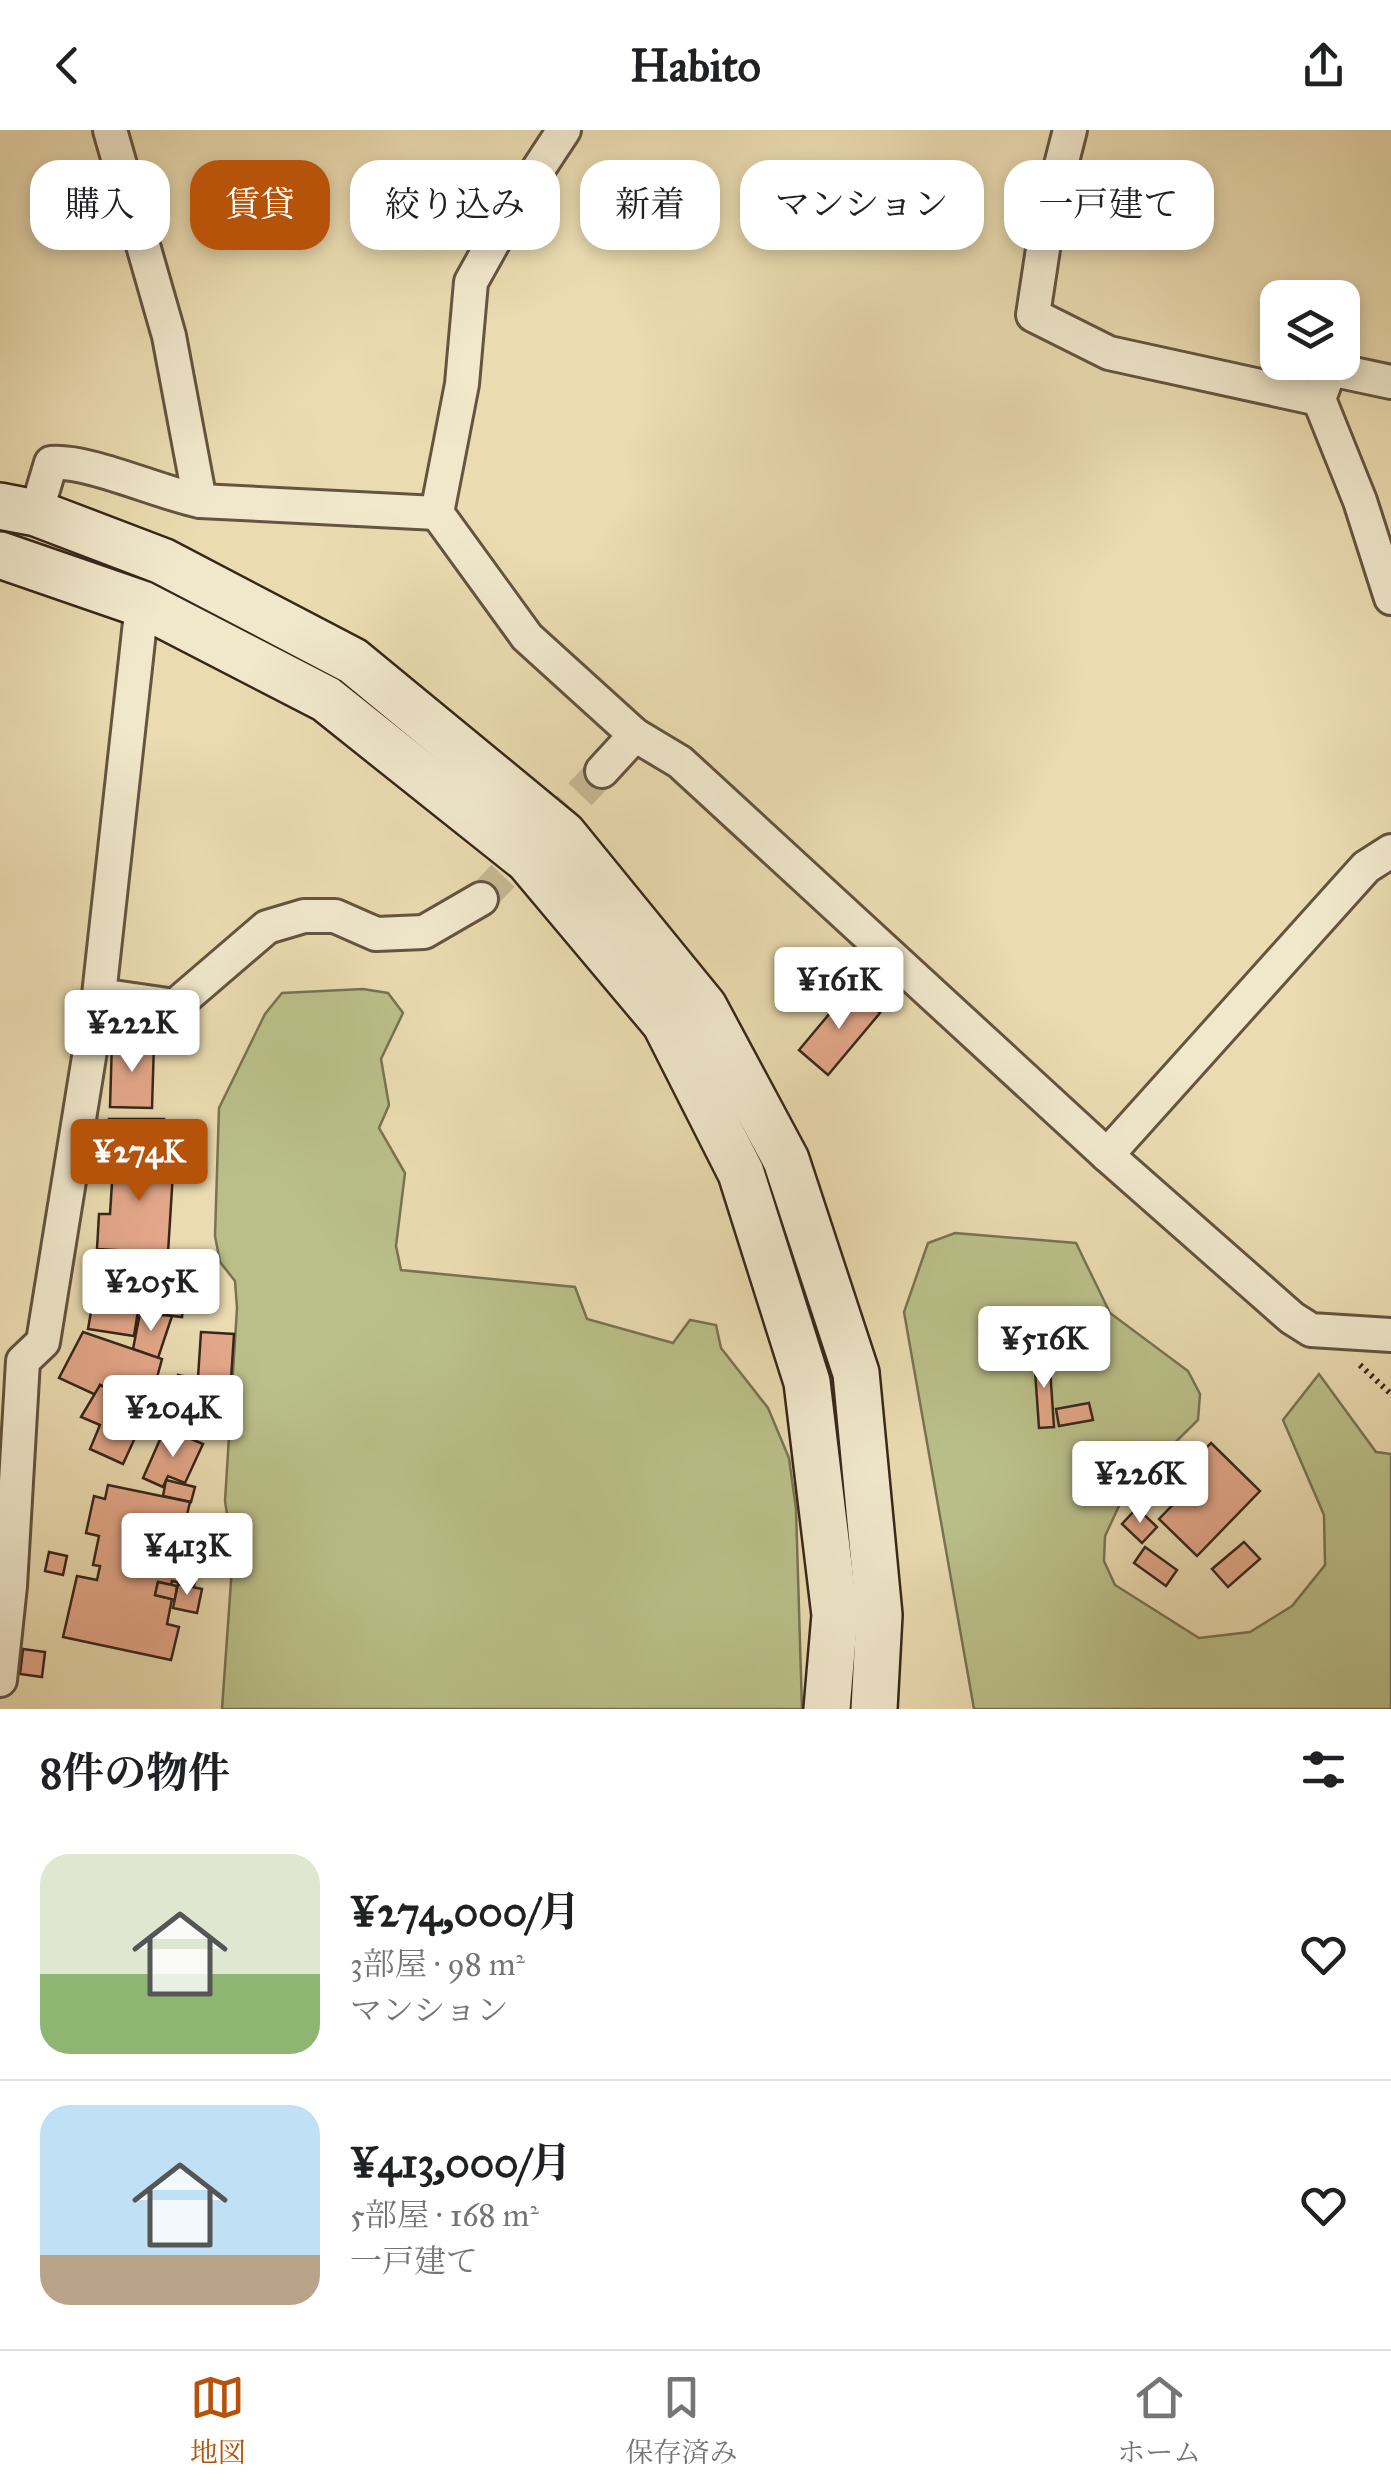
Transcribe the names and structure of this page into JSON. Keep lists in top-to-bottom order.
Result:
{
  "page": {
    "header": "Habito",
    "chip": [
      "購入",
      "賃貸",
      "絞り込み",
      "新着",
      "マンション",
      "一戸建て"
    ],
    "price": [
      "¥161K",
      "¥222K",
      "¥274K",
      "¥205K",
      "¥516K",
      "¥204K",
      "¥226K",
      "¥413K"
    ],
    "heading": "8件の物件",
    "list": [
      {
        "name": "¥274,000/月",
        "note": "3部屋 · 98 m² · マンション"
      },
      {
        "name": "¥413,000/月",
        "note": "5部屋 · 168 m² · 一戸建て"
      }
    ],
    "tabs": ["地図", "保存済み", "ホーム"]
  }
}
